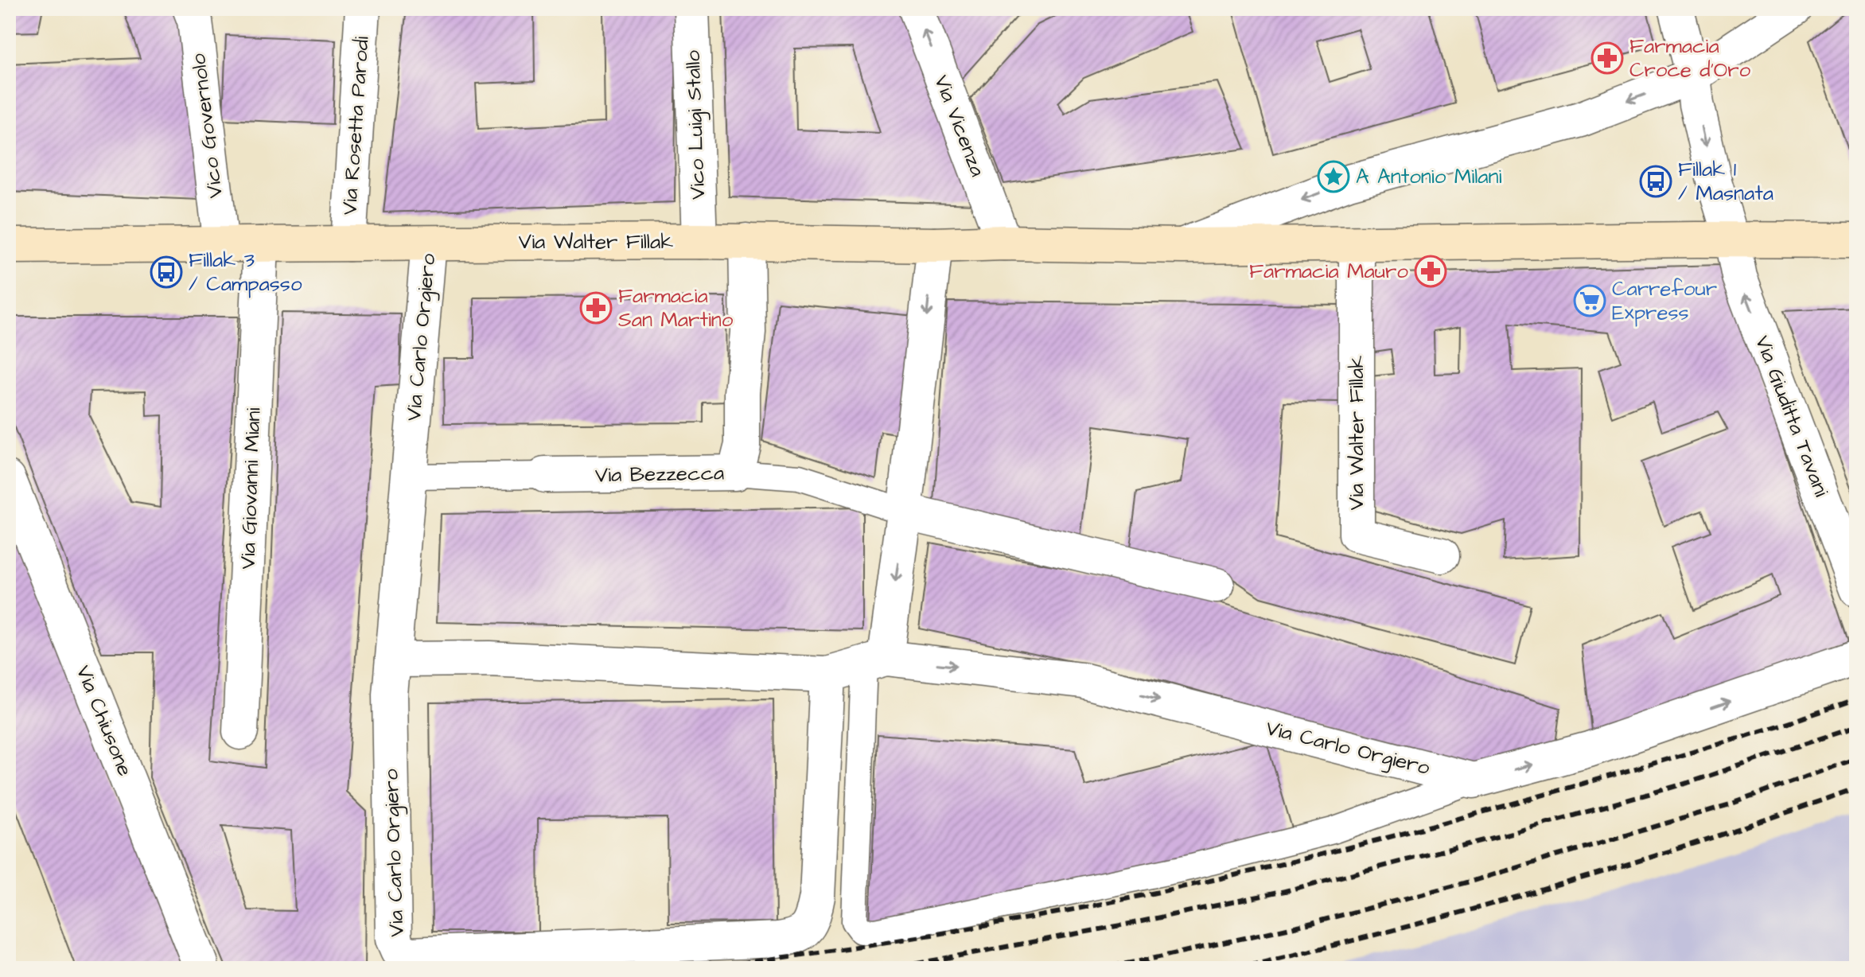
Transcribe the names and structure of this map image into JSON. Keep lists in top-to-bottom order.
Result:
{
  "streets": {
    "main road": ["Via Walter Fillak"],
    "street": [
      "Vico Luigi Stallo",
      "Vico Governolo",
      "Via Rosetta Parodi",
      "Via Vicenza",
      "Via Carlo Orgiero",
      "Via Giuditta Tavani",
      "Via Bezzecca",
      "Via Giovanni Miani",
      "Via Chiusone"
    ]
  },
  "crossings": [
    ["Vico Luigi Stallo", "Via Walter Fillak"],
    ["Vico Governolo", "Via Walter Fillak"],
    ["Via Rosetta Parodi", "Via Walter Fillak"],
    ["Via Vicenza", "Via Walter Fillak"],
    ["Via Walter Fillak", "Via Carlo Orgiero"],
    ["Via Walter Fillak", "Via Giuditta Tavani"],
    ["Via Walter Fillak", "Via Giovanni Miani"],
    ["Via Carlo Orgiero", "Via Bezzecca"]
  ],
  "places": {
    "pharmacy": ["Farmacia Croce d'Oro", "Farmacia Mauro", "Farmacia San Martino"],
    "place": ["A Antonio Milani"],
    "bus stop": ["Fillak 1 / Masnata", "Fillak 3 / Campasso"],
    "supermarket": ["Carrefour Express"]
  }
}
